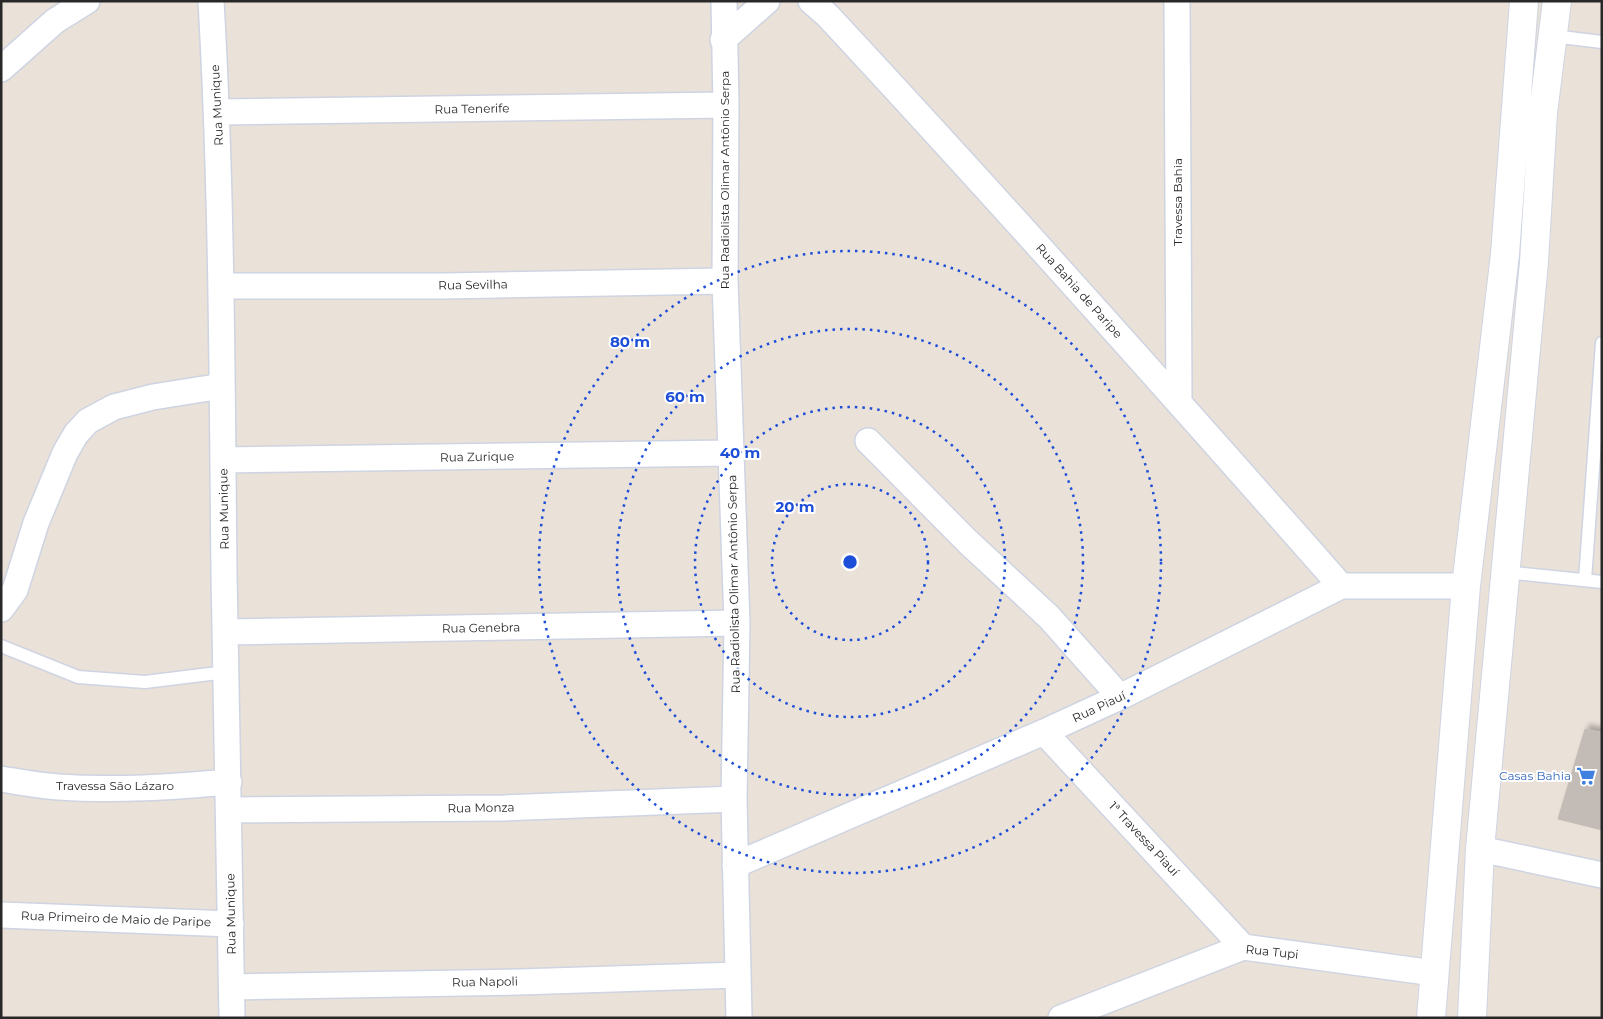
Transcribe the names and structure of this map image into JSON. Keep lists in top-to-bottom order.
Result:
{
  "streets": {
    "street": [
      "Rua Munique",
      "Rua Tenerife",
      "Rua Radiolista Olimar Antônio Serpa",
      "Travessa Bahia",
      "Rua Sevilha",
      "Rua Bahia de Paripe",
      "Rua Zurique",
      "Rua Genebra",
      "Rua Piauí",
      "Travessa São Lázaro",
      "Rua Monza",
      "1ª Travessa Piauí",
      "Rua Primeiro de Maio de Paripe",
      "Rua Tupi",
      "Rua Napoli"
    ]
  },
  "crossings": [
    ["Rua Munique", "Rua Tenerife"],
    ["Rua Munique", "Rua Sevilha"],
    ["Rua Munique", "Rua Zurique"],
    ["Rua Munique", "Rua Genebra"],
    ["Rua Munique", "Travessa São Lázaro"],
    ["Rua Munique", "Rua Monza"],
    ["Rua Munique", "Rua Primeiro de Maio de Paripe"],
    ["Rua Munique", "Rua Napoli"],
    ["Rua Tenerife", "Rua Radiolista Olimar Antônio Serpa"],
    ["Rua Radiolista Olimar Antônio Serpa", "Rua Sevilha"],
    ["Rua Radiolista Olimar Antônio Serpa", "Rua Zurique"],
    ["Rua Radiolista Olimar Antônio Serpa", "Rua Genebra"],
    ["Rua Radiolista Olimar Antônio Serpa", "Rua Piauí"],
    ["Rua Radiolista Olimar Antônio Serpa", "Rua Monza"],
    ["Rua Radiolista Olimar Antônio Serpa", "Rua Napoli"],
    ["Travessa Bahia", "Rua Bahia de Paripe"],
    ["Rua Bahia de Paripe", "Rua Piauí"],
    ["Rua Piauí", "1ª Travessa Piauí"],
    ["1ª Travessa Piauí", "Rua Tupi"]
  ],
  "places": {
    "supermarket": ["Casas Bahia"]
  },
  "rings": [
    "80 m",
    "60 m",
    "40 m",
    "20 m"
  ]
}
